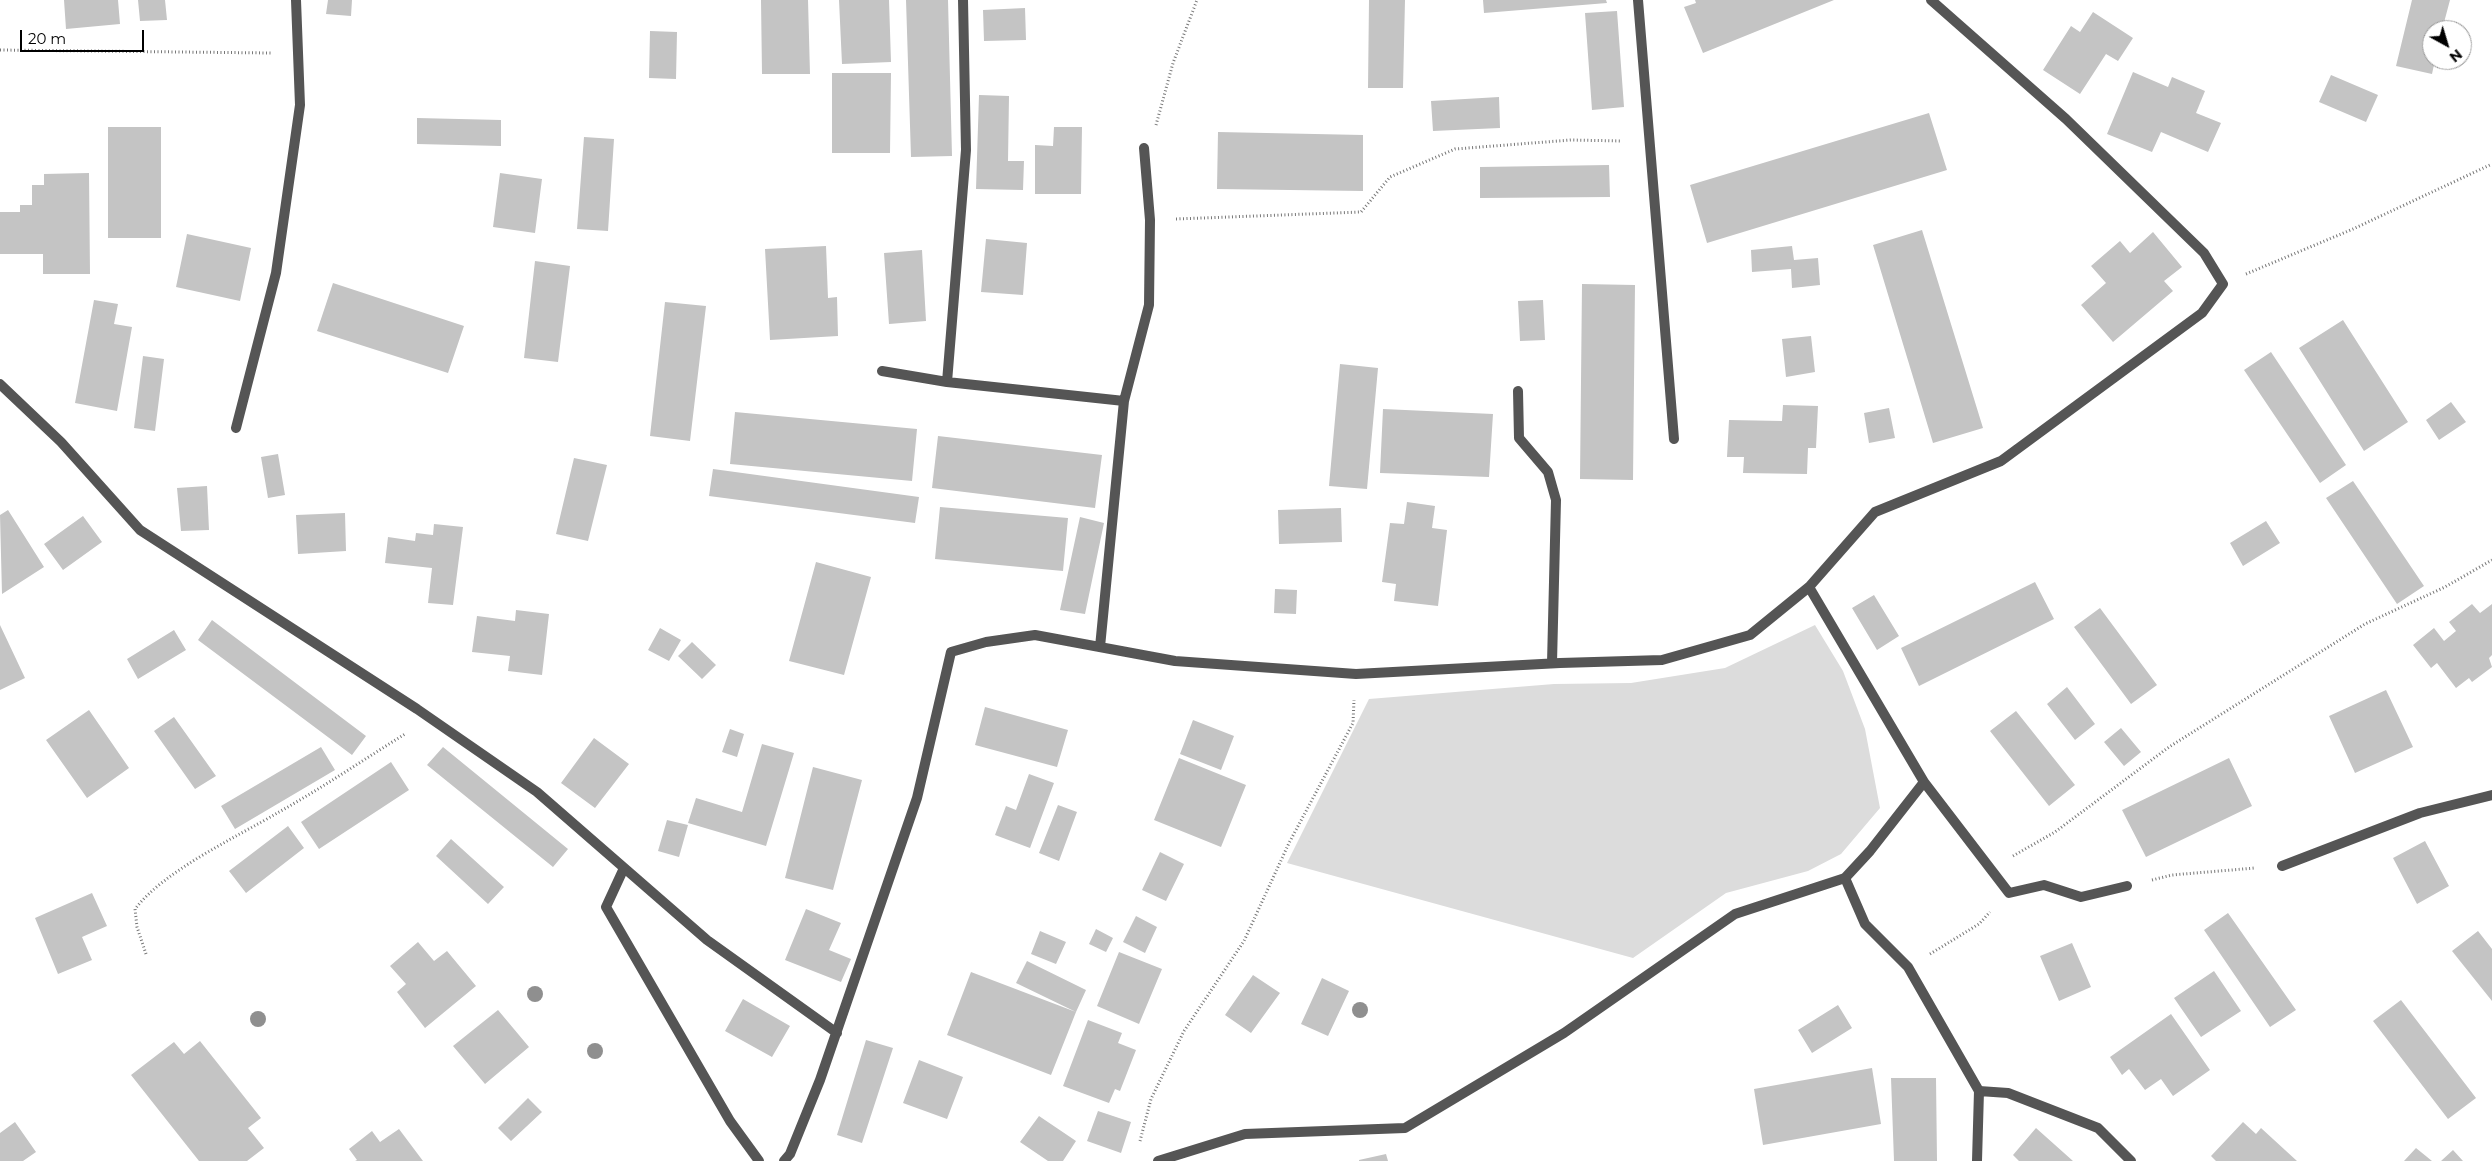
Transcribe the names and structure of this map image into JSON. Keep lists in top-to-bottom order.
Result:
{
  "scale_bar": "20 m",
  "north": "bottom right"
}
